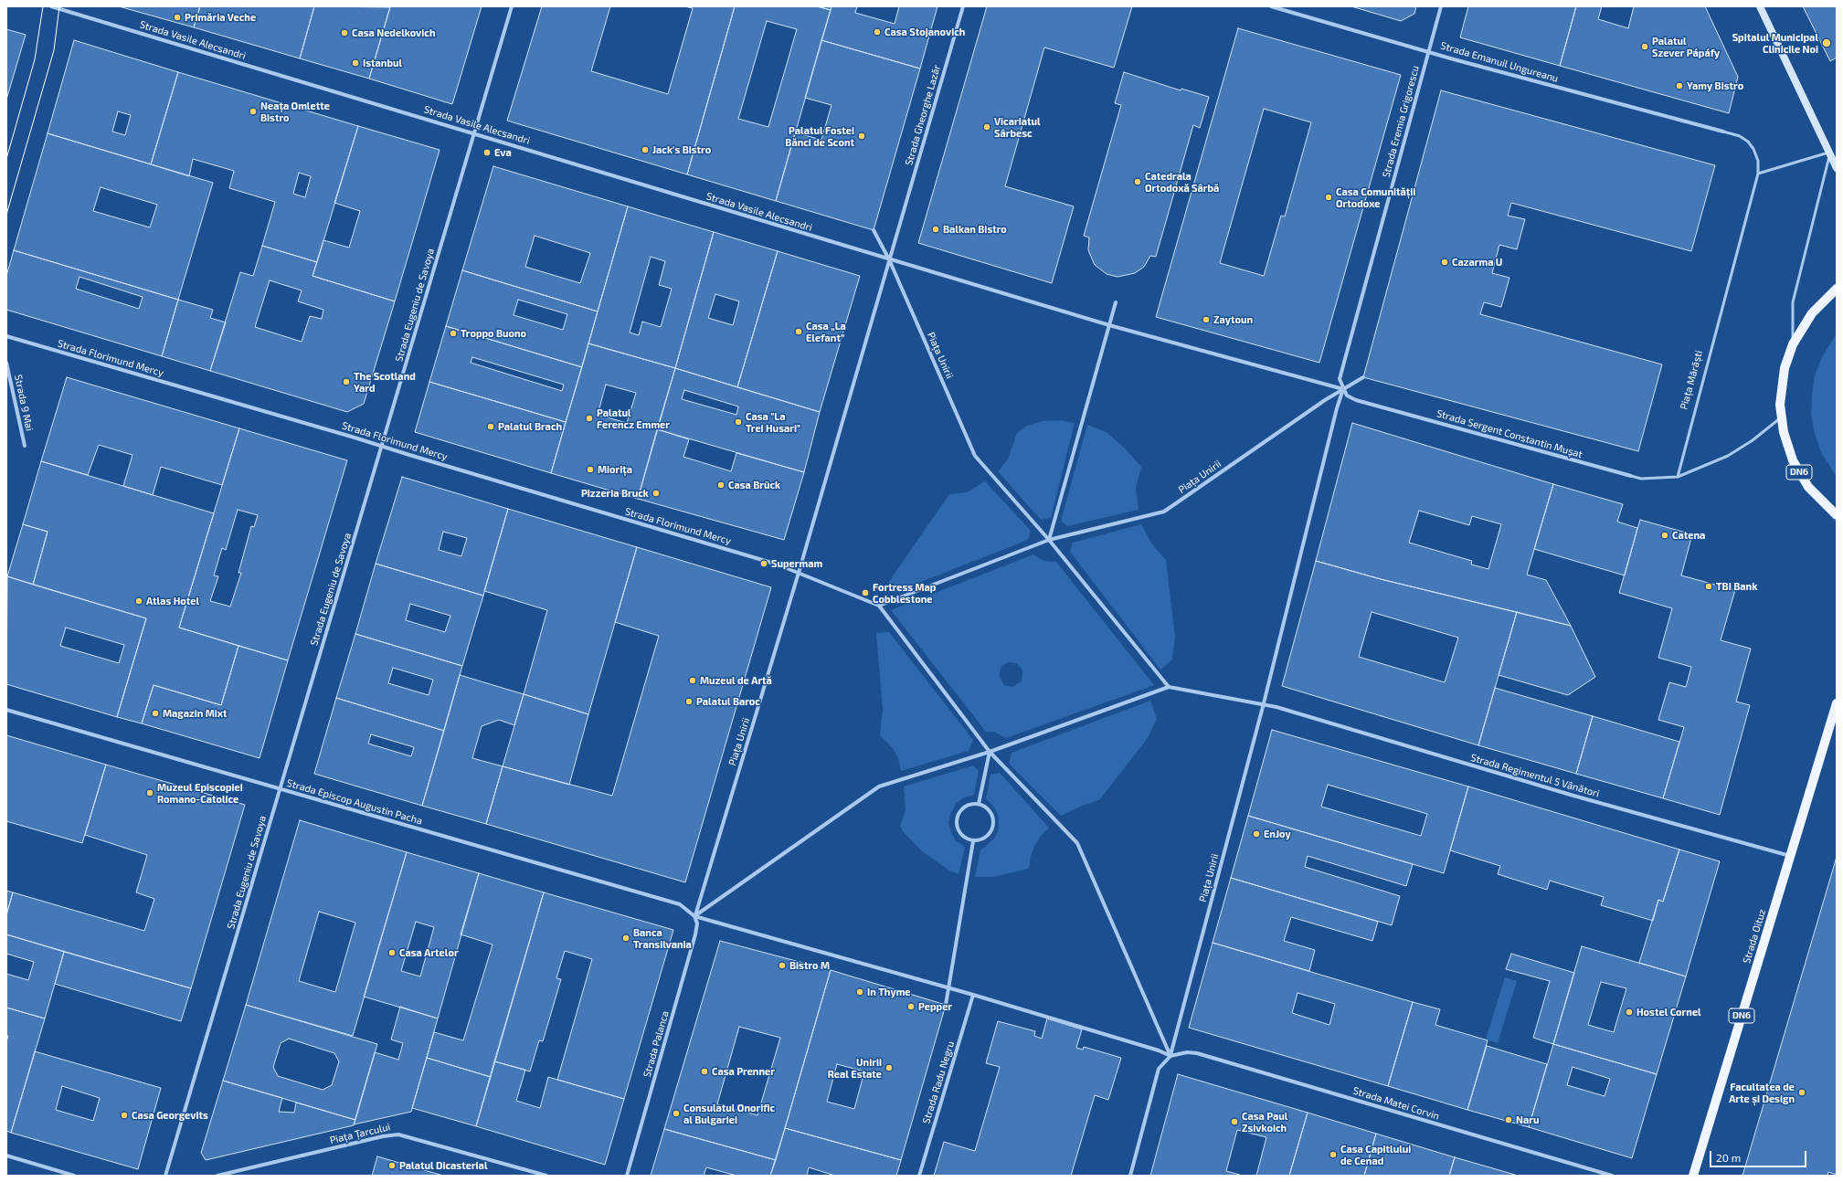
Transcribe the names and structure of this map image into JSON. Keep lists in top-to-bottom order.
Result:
{
  "streets": {
    "main road": ["DN6", "Strada Oituz"],
    "street": [
      "Strada Vasile Alecsandri",
      "Strada Emanuil Ungureanu",
      "Strada Gheorghe Lazăr",
      "Strada Eremia Grigorescu",
      "Strada Eugeniu de Savoya",
      "Piața Unirii",
      "Strada Florimund Mercy",
      "Strada 9 Mai",
      "Strada Sergent Constantin Mușat",
      "Strada Regimentul 5 Vânători",
      "Strada Episcop Augustin Pacha",
      "Strada Palanca",
      "Strada Radu Negru",
      "Strada Matei Corvin",
      "Piața Țarcului"
    ],
    "lane": ["Piața Mărăști"]
  },
  "crossings": [
    ["Strada Vasile Alecsandri", "Strada Eugeniu de Savoya"],
    ["Strada Vasile Alecsandri", "Piața Unirii"],
    ["Strada Emanuil Ungureanu", "Strada Eremia Grigorescu"],
    ["Strada Emanuil Ungureanu", "Piața Mărăști"],
    ["Strada Gheorghe Lazăr", "Piața Unirii"],
    ["Strada Eremia Grigorescu", "Piața Unirii"],
    ["Strada Eremia Grigorescu", "Strada Sergent Constantin Mușat"],
    ["Strada Eugeniu de Savoya", "Strada Florimund Mercy"],
    ["Strada Eugeniu de Savoya", "Strada Episcop Augustin Pacha"],
    ["Piața Unirii", "Strada Florimund Mercy"],
    ["Piața Unirii", "Strada Sergent Constantin Mușat"],
    ["Piața Unirii", "Strada Regimentul 5 Vânători"],
    ["Piața Unirii", "Strada Episcop Augustin Pacha"],
    ["Piața Unirii", "Strada Palanca"],
    ["Piața Unirii", "Strada Matei Corvin"],
    ["Piața Mărăști", "Strada Sergent Constantin Mușat"],
    ["Strada Regimentul 5 Vânători", "Strada Oituz"],
    ["Strada Episcop Augustin Pacha", "Strada Palanca"]
  ],
  "places": [
    "Primăria Veche",
    "Casa Stojanovich",
    "Casa Nedelkovich",
    "Spitalul Municipal Clinicile Noi",
    "Palatul Szever Pápáfy",
    "Istanbul",
    "Yamy Bistro",
    "Neața Omlette Bistro",
    "Vicariatul Sârbesc",
    "Palatul Fostei Bănci de Scont",
    "Jack's Bistro",
    "Eva",
    "Catedrala Ortodoxă Sârbă",
    "Casa Comunității Ortodoxe",
    "Balkan Bistro",
    "Cazarma U",
    "Zaytoun",
    "Casa „La Elefant”",
    "Troppo Buono",
    "The Scotland Yard",
    "Palatul Ferencz Emmer",
    "Casa \"La Trei Husari\"",
    "Palatul Brach",
    "Miorița",
    "Casa Brück",
    "Pizzeria Bruck",
    "Catena",
    "Supermam",
    "TBI Bank",
    "Fortress Map Cobblestone",
    "Atlas Hotel",
    "Muzeul de Artă",
    "Palatul Baroc",
    "Magazin Mixt",
    "Muzeul Episcopiei Romano-Catolice",
    "EnJoy",
    "Banca Transilvania",
    "Casa Artelor",
    "Bistro M",
    "In Thyme",
    "Pepper",
    "Hostel Cornel",
    "Unirii Real Estate",
    "Casa Prenner",
    "Facultatea de Arte și Design",
    "Consulatul Onorific al Bulgariei",
    "Casa Georgevits",
    "Naru",
    "Casa Paul Zsivkoich",
    "Casa Capitlului de Cenad",
    "Palatul Dicasterial"
  ],
  "scale_bar": "20 m"
}
